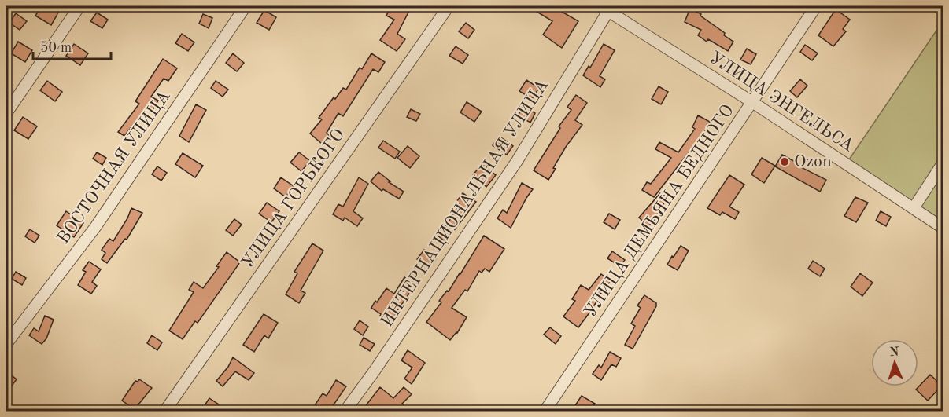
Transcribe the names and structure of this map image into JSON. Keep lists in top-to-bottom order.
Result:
{
  "streets": {
    "street": [
      "УЛИЦА ЭНГЕЛЬСА",
      "ВОСТОЧНАЯ УЛИЦА",
      "УЛИЦА ГОРЬКОГО",
      "ИНТЕРНАЦИОНАЛЬНАЯ УЛИЦА",
      "УЛИЦА ДЕМЬЯНА БЕДНОГО"
    ]
  },
  "crossings": [
    ["УЛИЦА ЭНГЕЛЬСА", "ИНТЕРНАЦИОНАЛЬНАЯ УЛИЦА"],
    ["УЛИЦА ЭНГЕЛЬСА", "УЛИЦА ДЕМЬЯНА БЕДНОГО"]
  ],
  "places": ["Ozon"],
  "scale_bar": "50 m",
  "north": "top"
}
